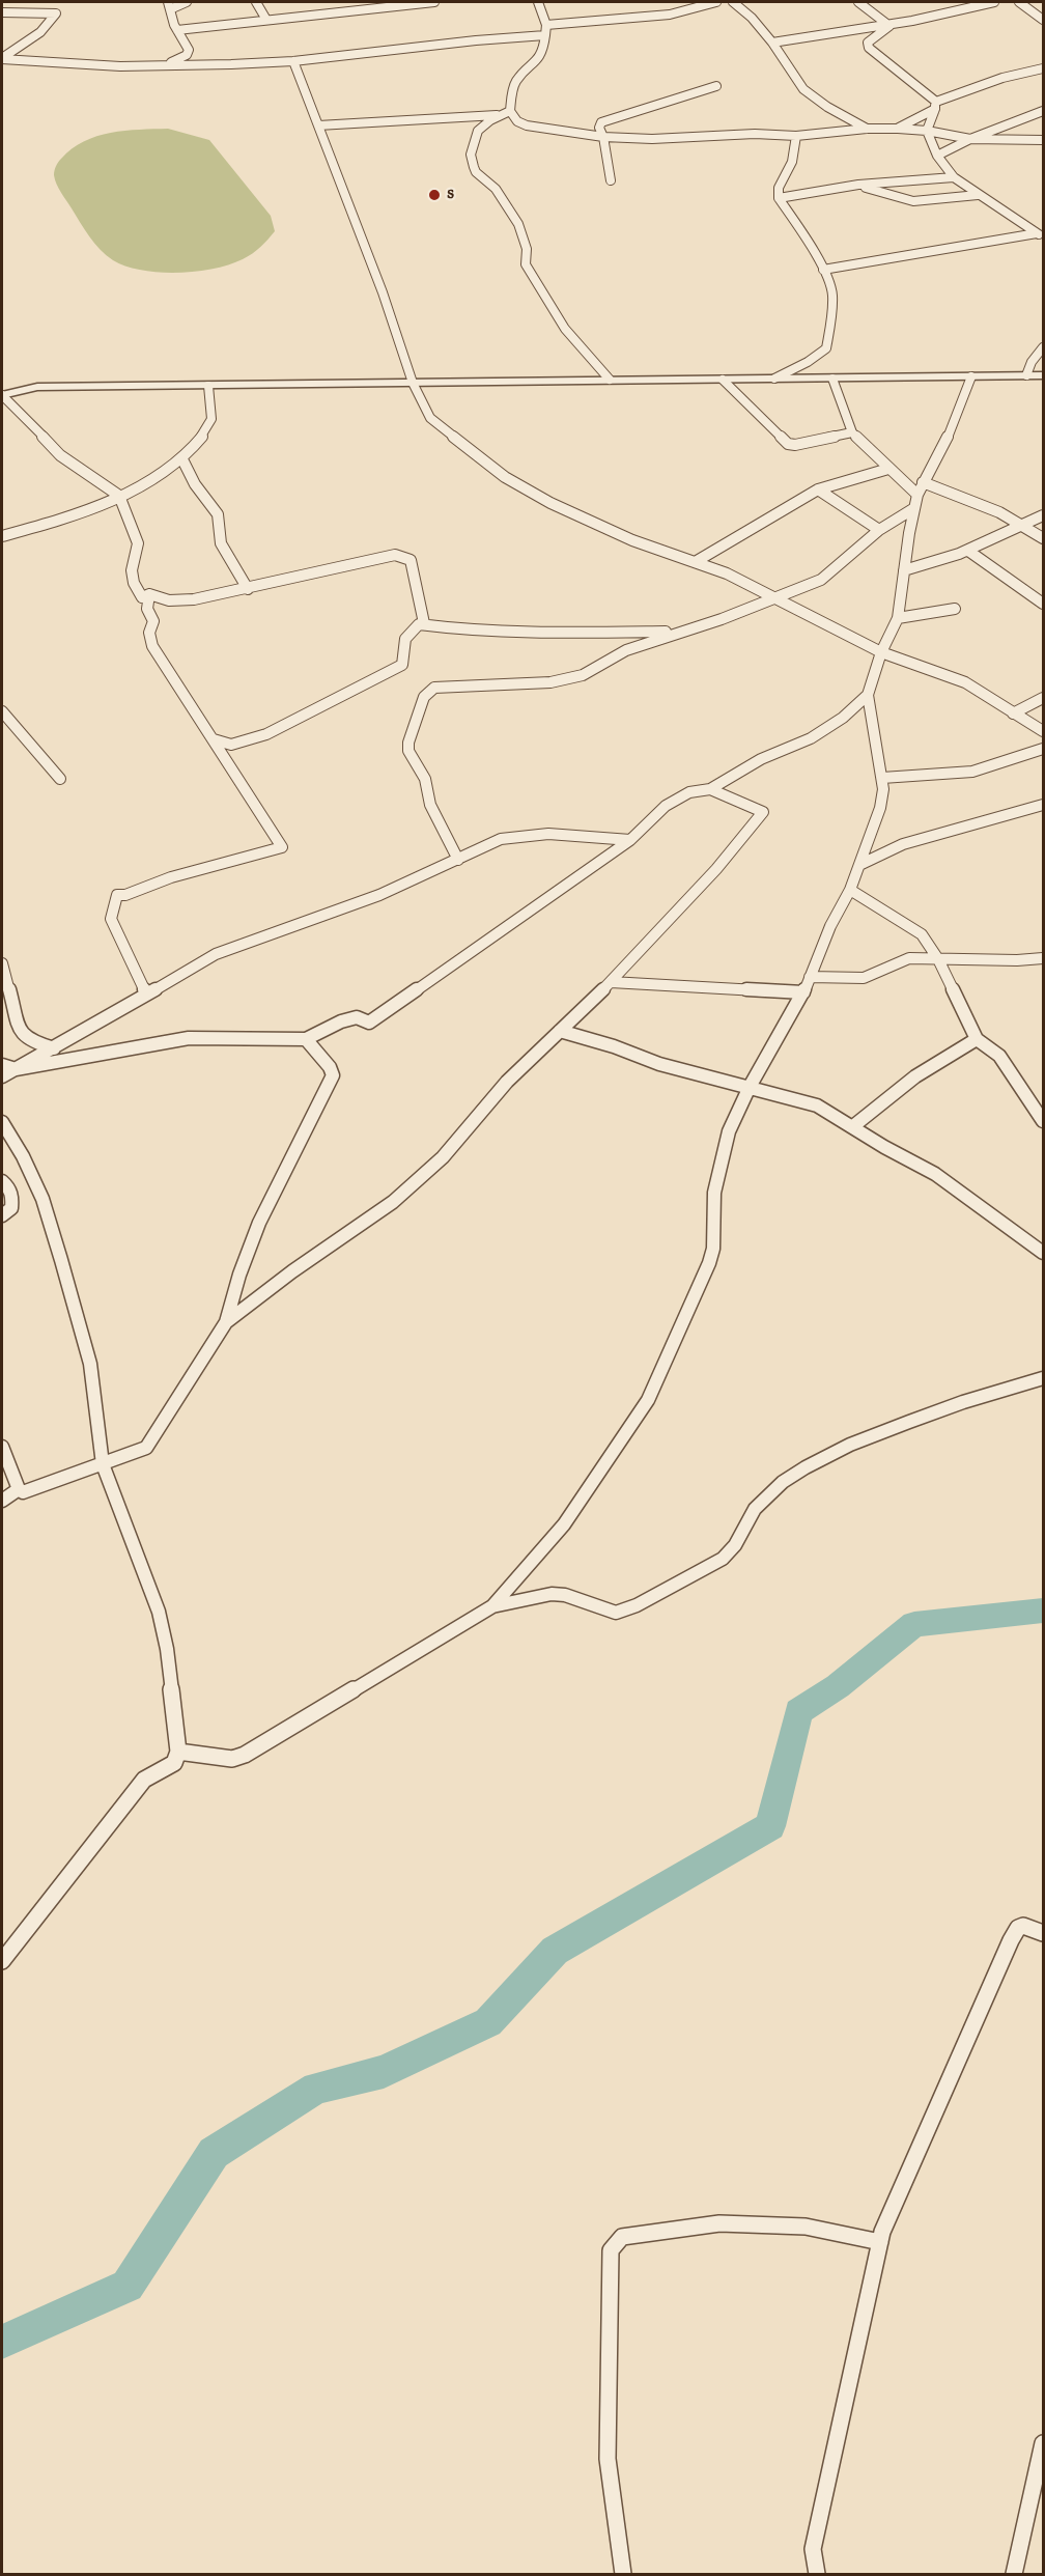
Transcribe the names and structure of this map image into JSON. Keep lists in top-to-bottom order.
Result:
{
  "places": ["s"]
}
